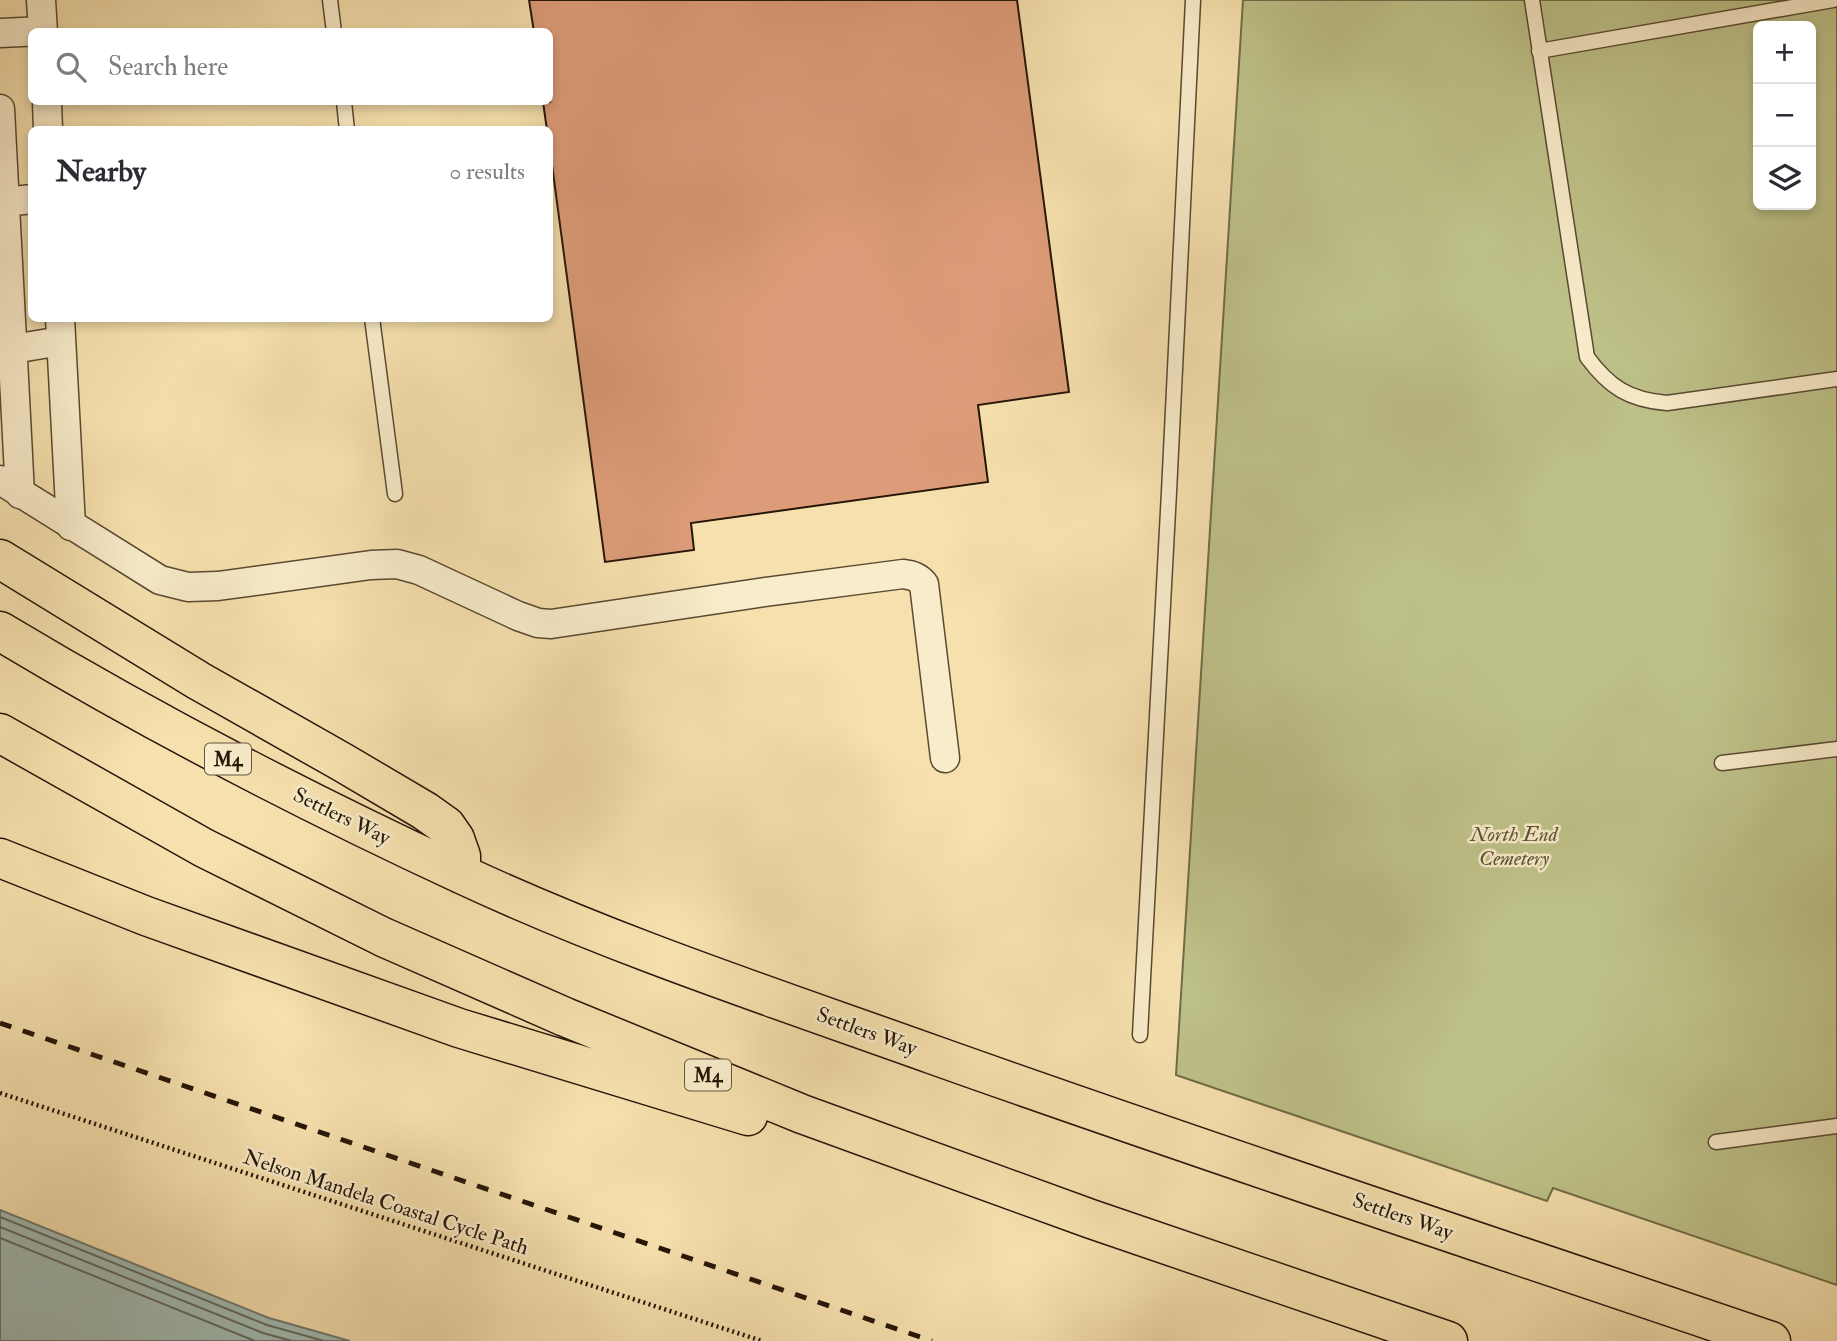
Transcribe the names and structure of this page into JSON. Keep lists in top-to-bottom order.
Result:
{
  "streets": {
    "highway": ["M4", "Settlers Way"],
    "path": ["Nelson Mandela Coastal Cycle Path"]
  },
  "parks": ["North End Cemetery"],
  "page": {
    "map_buttons": ["+", "−"],
    "search": "Search here",
    "heading": ["Nearby", "0 results"]
  }
}
